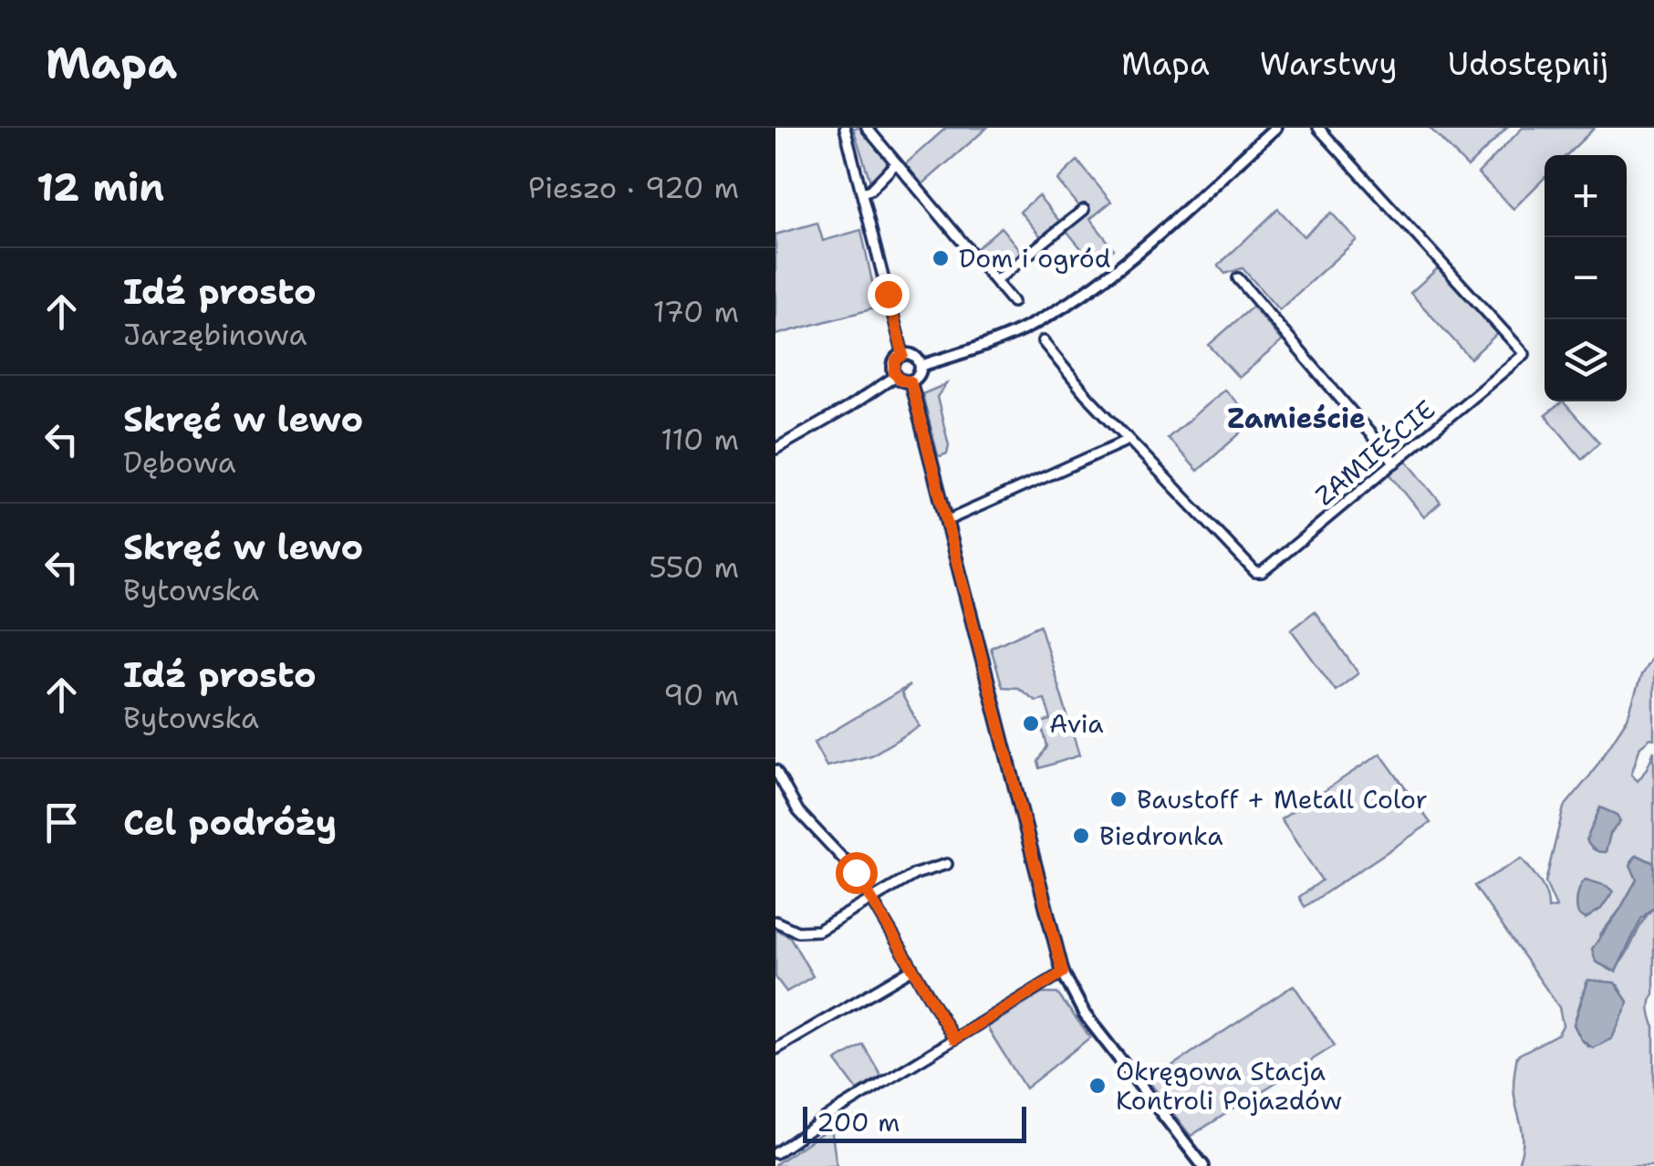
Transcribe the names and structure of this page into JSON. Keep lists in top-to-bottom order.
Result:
{
  "streets": {
    "street": ["ZAMIEŚCIE"]
  },
  "districts": ["Zamieście"],
  "places": [
    "Dom i ogród",
    "Avia",
    "Baustoff + Metall Color",
    "Biedronka",
    "Okręgowa Stacja Kontroli Pojazdów"
  ],
  "scale_bar": "200 m",
  "page": {
    "header": "Mapa",
    "nav": ["Mapa", "Warstwy", "Udostępnij"],
    "heading": ["12 min", "Pieszo · 920 m"],
    "map_buttons": ["+", "−"],
    "list": [
      ["Idź prosto", "Jarzębinowa", "170 m"],
      ["Skręć w lewo", "Dębowa", "110 m"],
      ["Skręć w lewo", "Bytowska", "550 m"],
      ["Idź prosto", "Bytowska", "90 m"],
      "Cel podróży"
    ],
    "scale": "200 m"
  }
}
